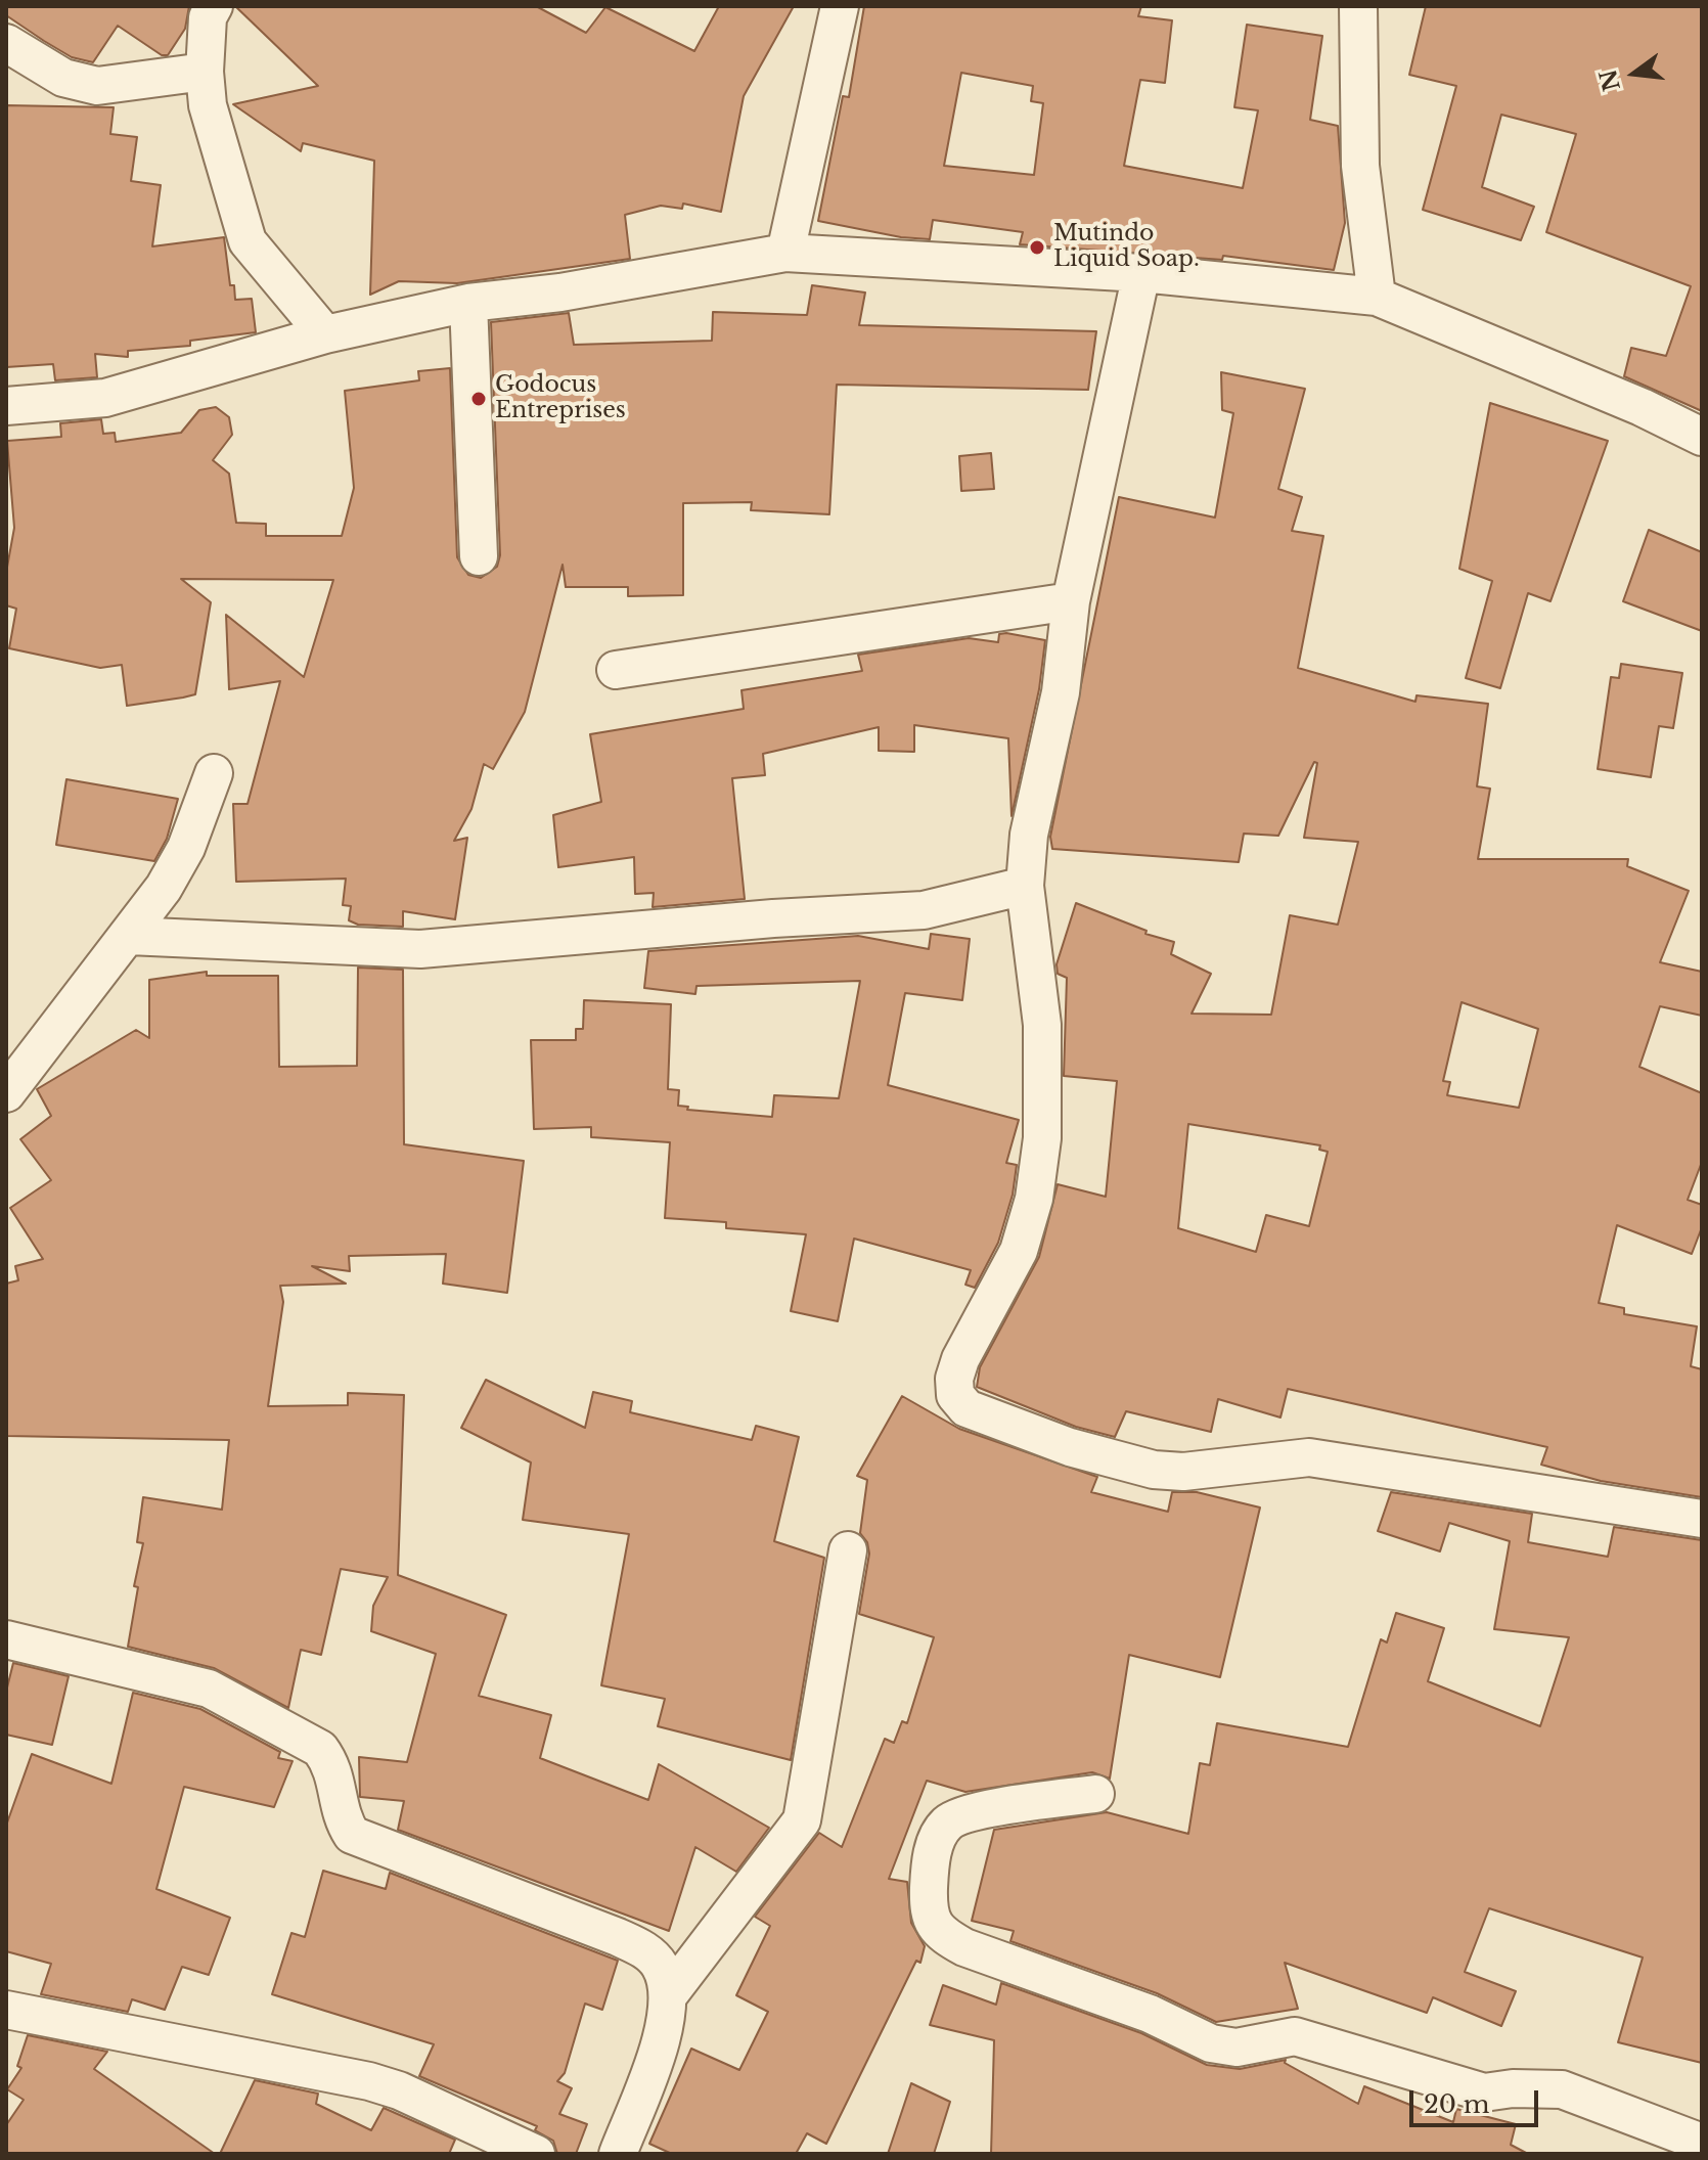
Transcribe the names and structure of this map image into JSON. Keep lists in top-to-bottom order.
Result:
{
  "places": ["Mutindo Liquid Soap.", "Godocus Entreprises"],
  "scale_bar": "20 m",
  "north": "left"
}
